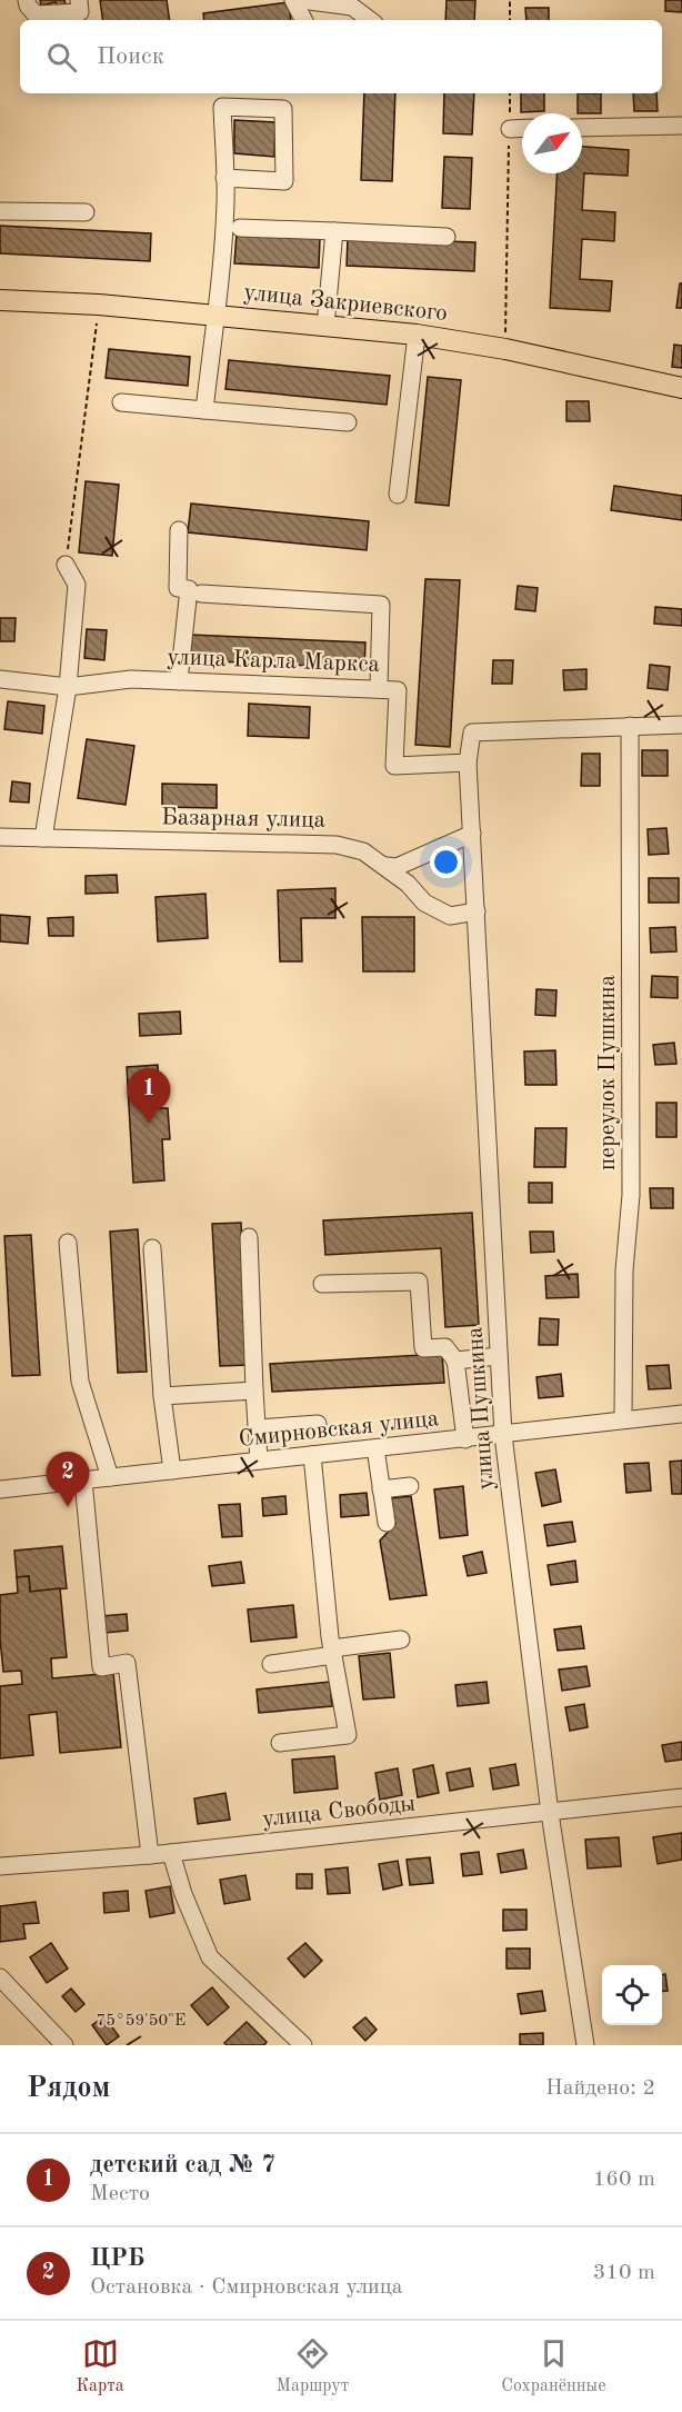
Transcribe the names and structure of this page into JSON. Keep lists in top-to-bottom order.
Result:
{
  "streets": {
    "main road": ["улица Закриевского"],
    "street": [
      "улица Карла Маркса",
      "Базарная улица",
      "переулок Пушкина",
      "улица Пушкина",
      "Смирновская улица",
      "улица Свободы"
    ]
  },
  "crossings": [
    ["улица Карла Маркса", "улица Пушкина"],
    ["Базарная улица", "улица Пушкина"],
    ["переулок Пушкина", "Смирновская улица"],
    ["улица Пушкина", "Смирновская улица"],
    ["улица Пушкина", "улица Свободы"]
  ],
  "north": "top right",
  "page": {
    "search": "Поиск",
    "pins": ["1", "2"],
    "heading": ["Рядом", "Найдено: 2"],
    "list": [
      {
        "mark": "1",
        "name": "детский сад № 7",
        "note": "Место",
        "value": "160 m"
      },
      {
        "mark": "2",
        "name": "ЦРБ",
        "note": "Остановка · Смирновская улица",
        "value": "310 m"
      }
    ],
    "nav": ["Карта", "Маршрут", "Сохранённые"]
  },
  "coordinates": ["75°59'50\"E"]
}
